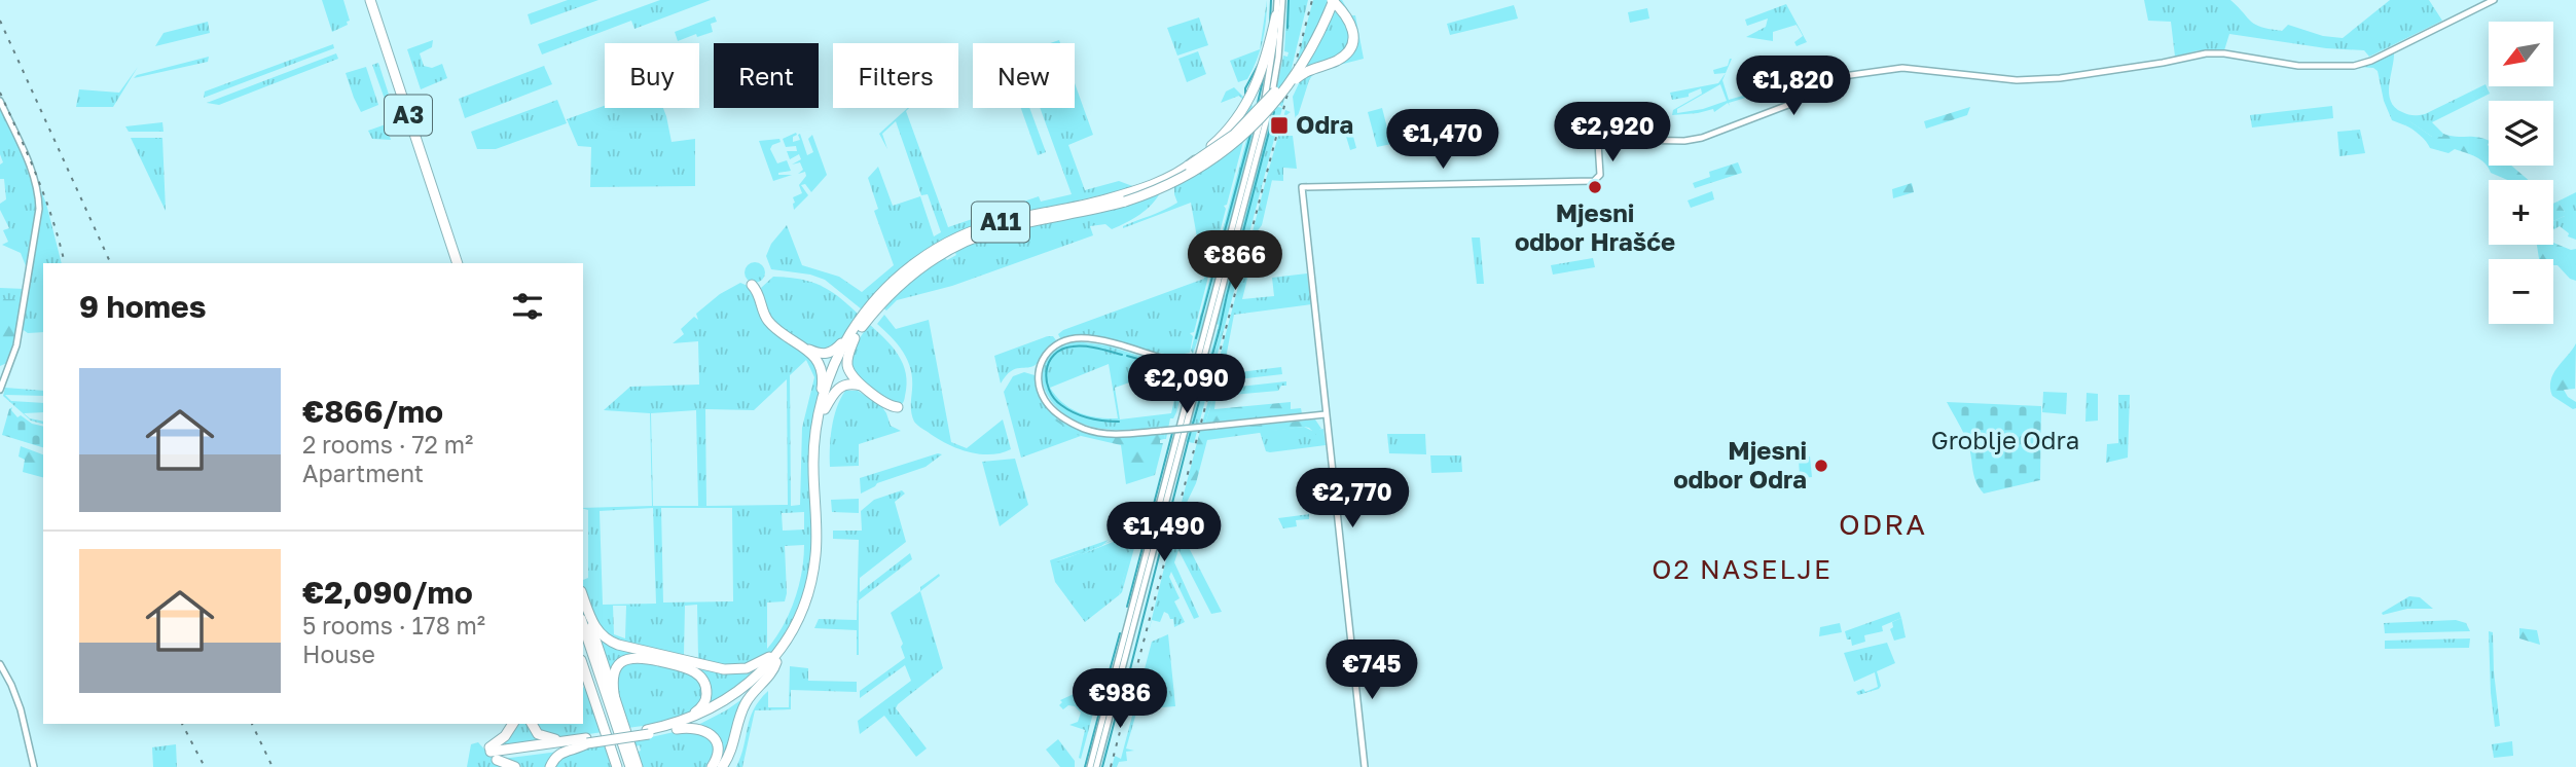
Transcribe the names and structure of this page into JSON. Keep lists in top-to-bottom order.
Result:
{
  "streets": {
    "highway": ["A3", "A11"]
  },
  "districts": ["ODRA", "O2 NASELJE"],
  "parks": ["Groblje Odra"],
  "places": {
    "transit": ["Odra"],
    "other": ["Mjesni odbor Hrašće", "Mjesni odbor Odra"]
  },
  "north": "bottom left",
  "page": {
    "map_buttons": ["+", "−"],
    "chip": [
      "Buy",
      "Rent",
      "Filters",
      "New"
    ],
    "price": [
      "€1,820",
      "€2,920",
      "€1,470",
      "€866",
      "€2,090",
      "€2,770",
      "€1,490",
      "€745",
      "€986"
    ],
    "heading": "9 homes",
    "list": [
      {
        "name": "€866/mo",
        "note": "2 rooms · 72 m² · Apartment"
      },
      {
        "name": "€2,090/mo",
        "note": "5 rooms · 178 m² · House"
      }
    ]
  }
}
